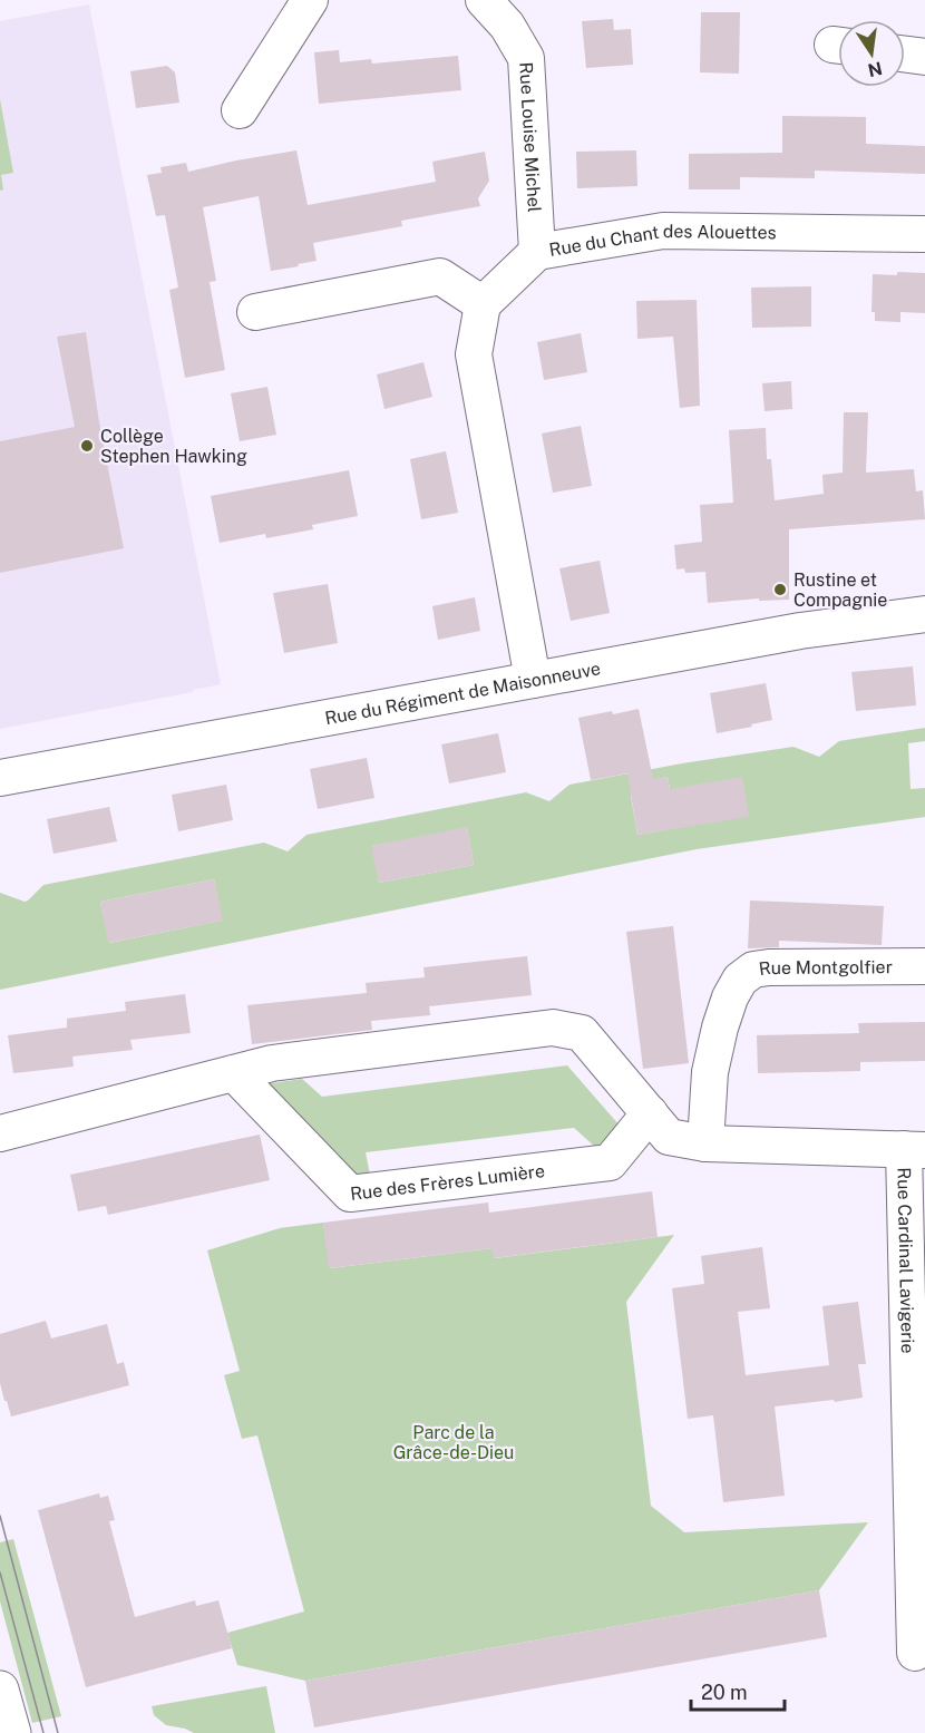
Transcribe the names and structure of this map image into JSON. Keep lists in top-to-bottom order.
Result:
{
  "streets": {
    "street": [
      "Rue Louise Michel",
      "Rue du Chant des Alouettes",
      "Rue du Régiment de Maisonneuve",
      "Rue Montgolfier",
      "Rue des Frères Lumière",
      "Rue Cardinal Lavigerie"
    ]
  },
  "crossings": [
    ["Rue Louise Michel", "Rue du Chant des Alouettes"]
  ],
  "parks": ["Parc de la Grâce-de-Dieu"],
  "places": ["Collège Stephen Hawking", "Rustine et Compagnie"],
  "scale_bar": "20 m",
  "north": "bottom"
}
